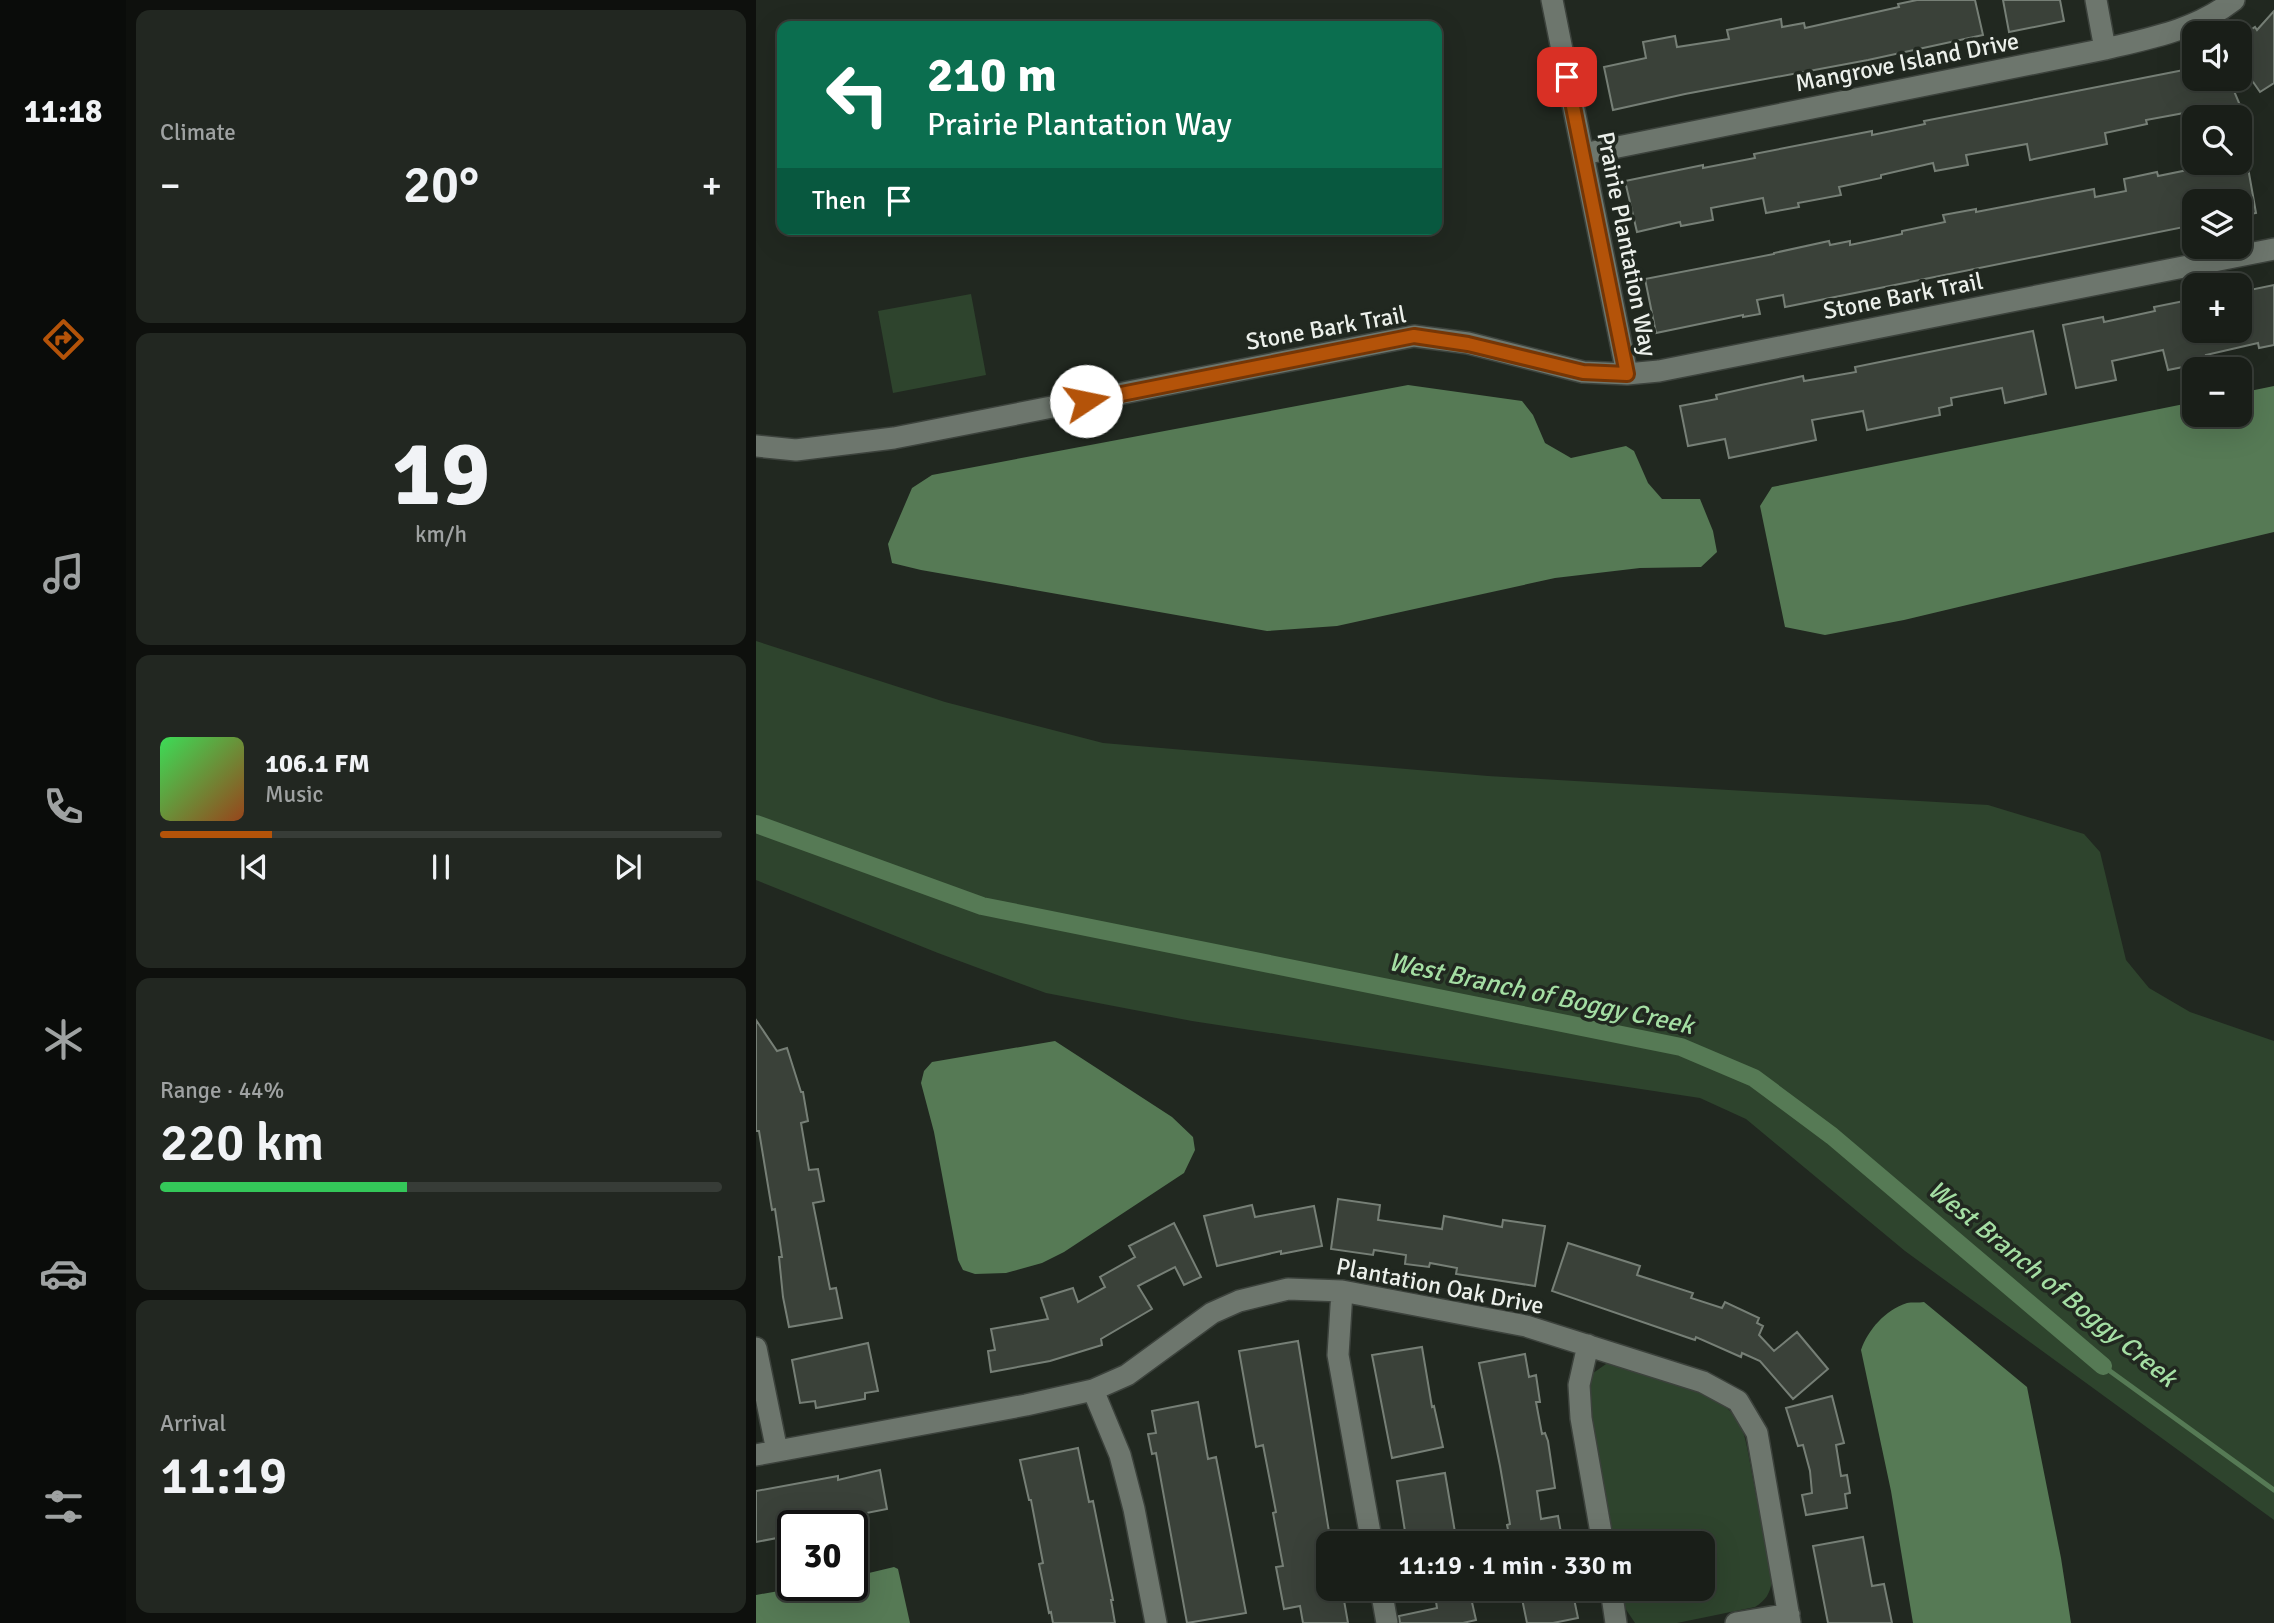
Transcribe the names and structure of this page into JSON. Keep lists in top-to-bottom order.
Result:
{
  "streets": {
    "street": [
      "Mangrove Island Drive",
      "Prairie Plantation Way",
      "Stone Bark Trail",
      "Plantation Oak Drive"
    ]
  },
  "crossings": [
    ["Mangrove Island Drive", "Prairie Plantation Way"],
    ["Prairie Plantation Way", "Stone Bark Trail"]
  ],
  "water": ["West Branch of Boggy Creek"],
  "page": {
    "tabs": "11:18",
    "tile": [
      "Climate",
      ["19", "km/h"],
      ["Range · 44%", "220 km"],
      ["Arrival", "11:19"]
    ],
    "map_buttons": ["+", "−"],
    "turn": ["210 m", "Prairie Plantation Way"],
    "heat": ["−", "20°", "+"],
    "then": "Then",
    "song": ["106.1 FM", "Music"],
    "limit": "30",
    "trip": "11:19 · 1 min · 330 m"
  }
}
